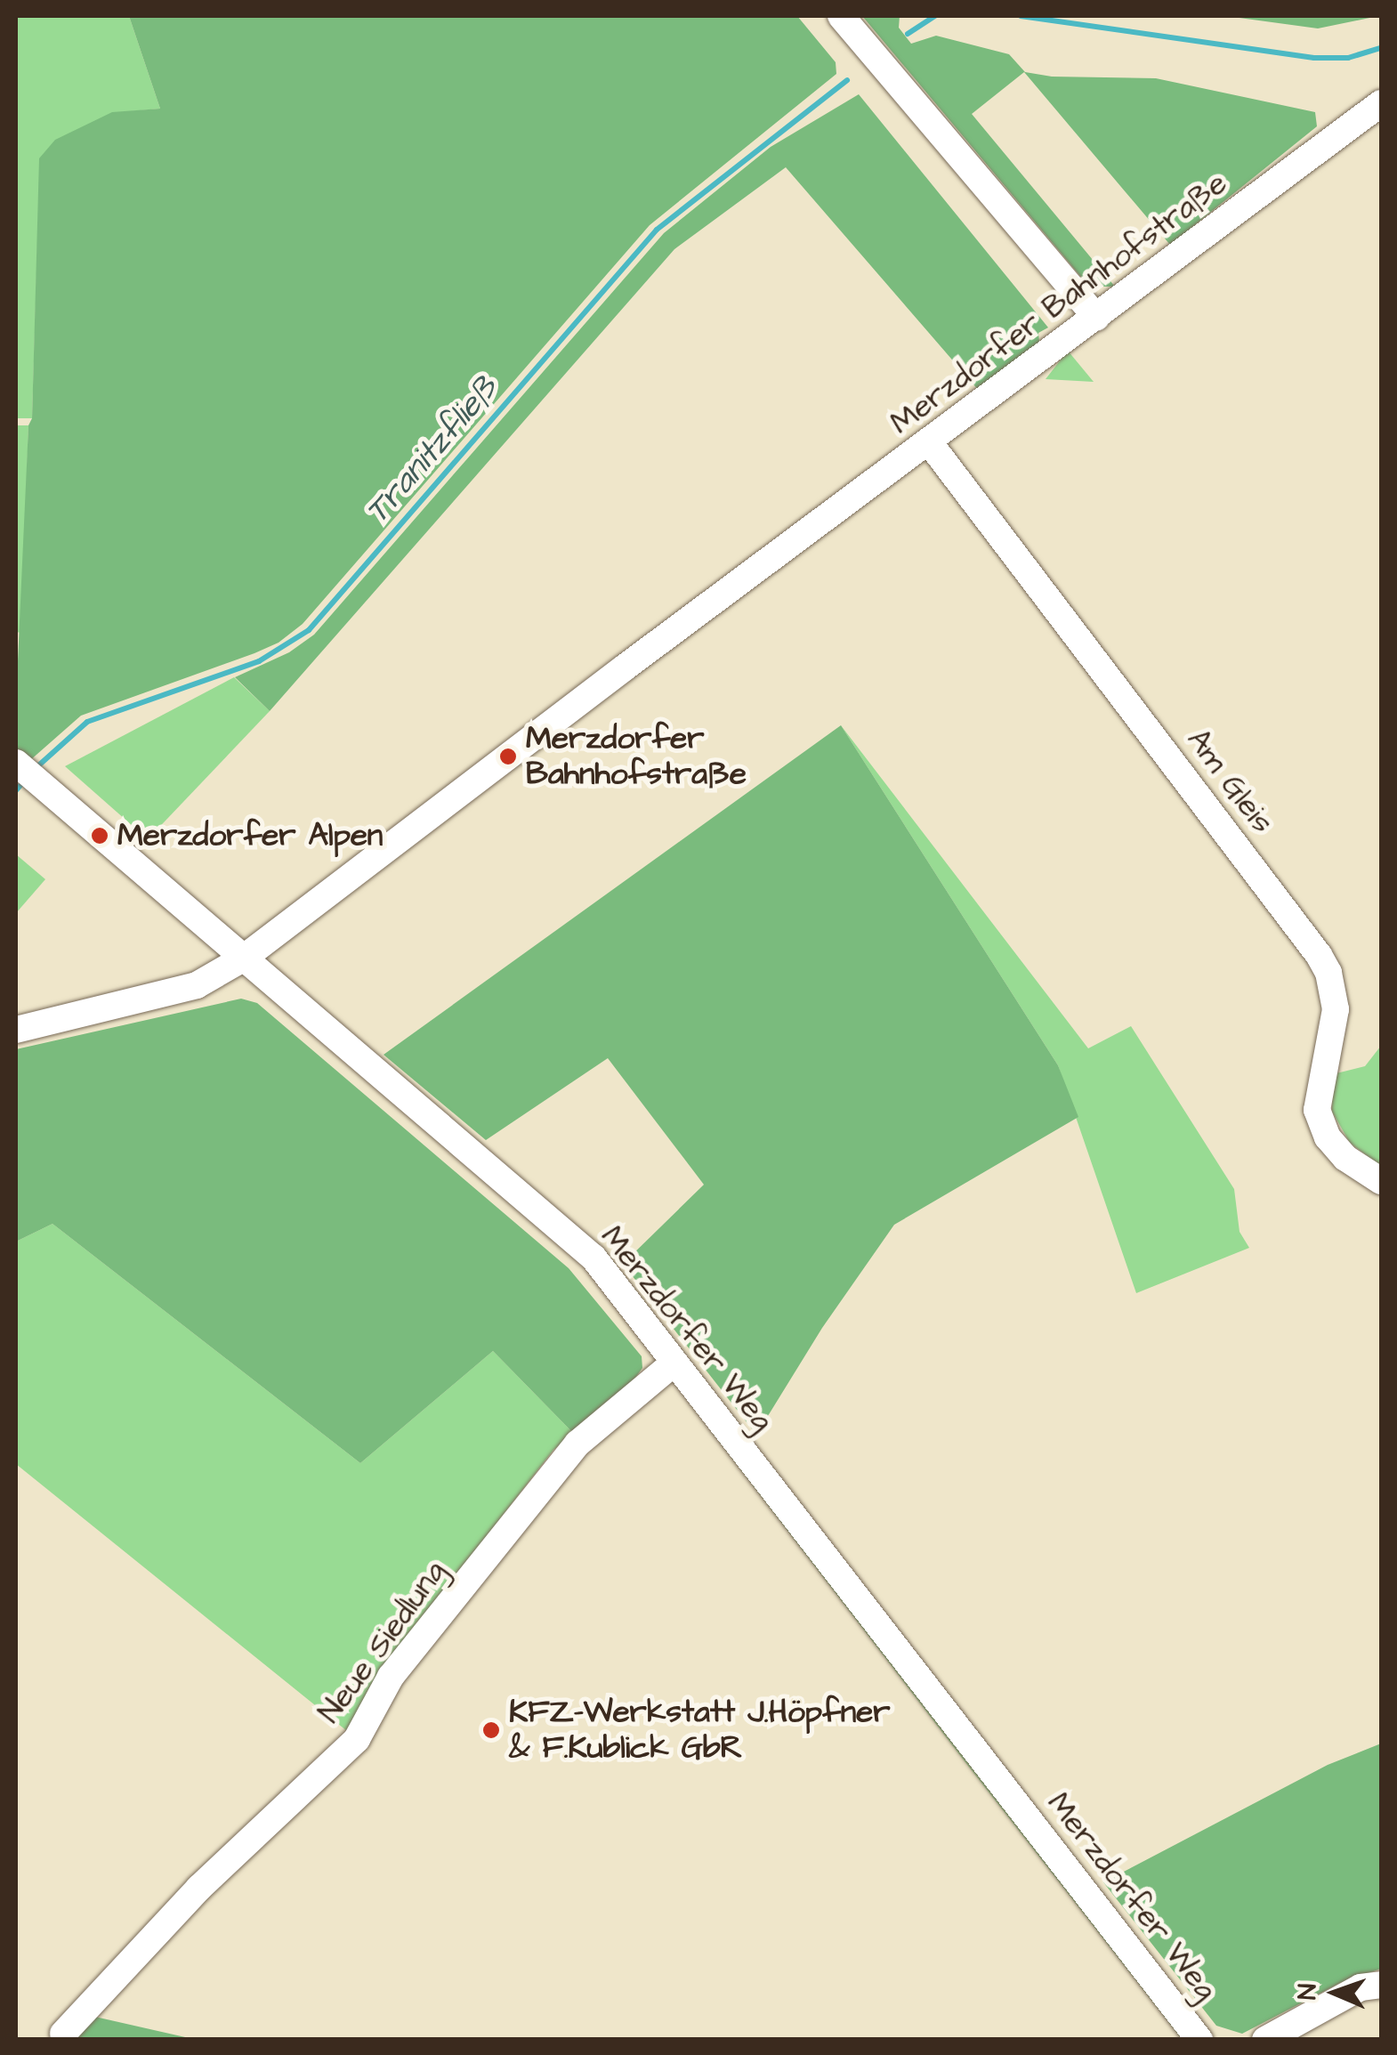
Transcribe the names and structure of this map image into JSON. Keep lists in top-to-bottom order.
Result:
{
  "streets": {
    "street": [
      "Merzdorfer Bahnhofstraße",
      "Am Gleis",
      "Merzdorfer Weg",
      "Neue Siedlung"
    ]
  },
  "crossings": [
    ["Merzdorfer Bahnhofstraße", "Am Gleis"],
    ["Merzdorfer Bahnhofstraße", "Merzdorfer Weg"],
    ["Merzdorfer Weg", "Neue Siedlung"]
  ],
  "water": ["Tranitzfließ"],
  "places": ["Merzdorfer Bahnhofstraße", "Merzdorfer Alpen", "KFZ-Werkstatt J.Höpfner & F.Kublick GbR"],
  "north": "left"
}
